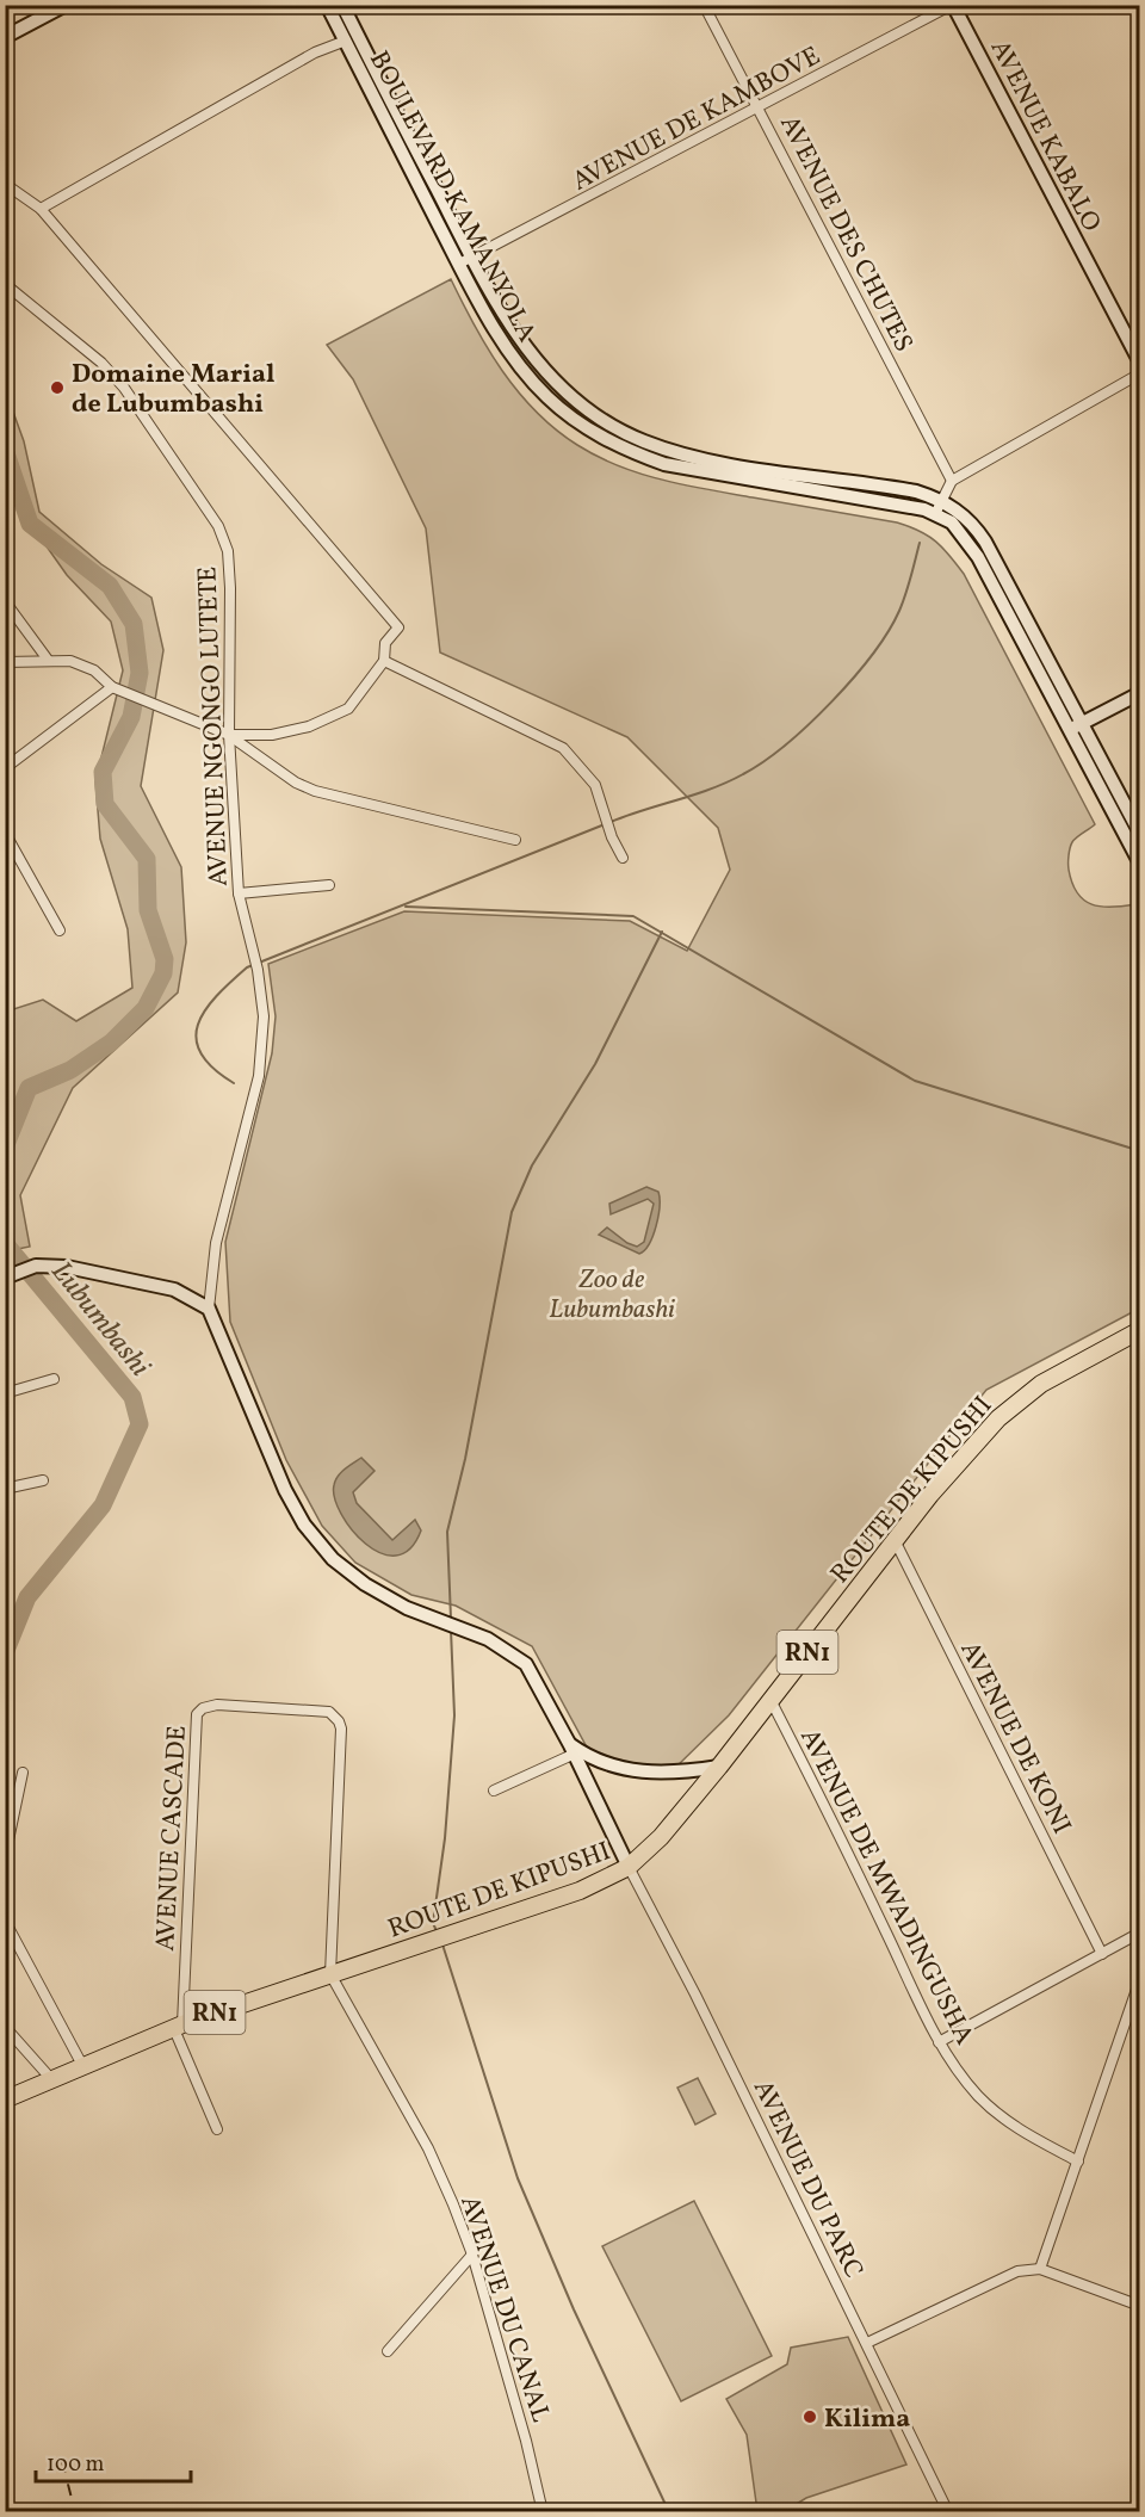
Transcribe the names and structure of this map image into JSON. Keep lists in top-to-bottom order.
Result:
{
  "streets": {
    "highway": ["ROUTE DE KIPUSHI", "RN1"],
    "main road": ["AVENUE KABALO", "BOULEVARD KAMANYOLA", "AVENUE NGONGO LUTETE"],
    "street": [
      "AVENUE DE KAMBOVE",
      "AVENUE DES CHUTES",
      "AVENUE DE KONI",
      "AVENUE CASCADE",
      "AVENUE DE MWADINGUSHA",
      "AVENUE DU PARC",
      "AVENUE DU CANAL"
    ]
  },
  "crossings": [
    ["AVENUE DE KAMBOVE", "AVENUE KABALO"],
    ["AVENUE DE KAMBOVE", "BOULEVARD KAMANYOLA"],
    ["AVENUE DE KAMBOVE", "AVENUE DES CHUTES"],
    ["AVENUE NGONGO LUTETE", "ROUTE DE KIPUSHI"],
    ["AVENUE NGONGO LUTETE", "AVENUE DU PARC"],
    ["ROUTE DE KIPUSHI", "AVENUE DE KONI"],
    ["ROUTE DE KIPUSHI", "AVENUE CASCADE"],
    ["ROUTE DE KIPUSHI", "AVENUE DE MWADINGUSHA"],
    ["ROUTE DE KIPUSHI", "AVENUE DU PARC"],
    ["ROUTE DE KIPUSHI", "AVENUE DU CANAL"],
    ["AVENUE CASCADE", "AVENUE DU CANAL"]
  ],
  "water": ["Lubumbashi"],
  "parks": ["Zoo de Lubumbashi"],
  "places": ["Domaine Marial de Lubumbashi", "Kilima"],
  "scale_bar": "100 m"
}
